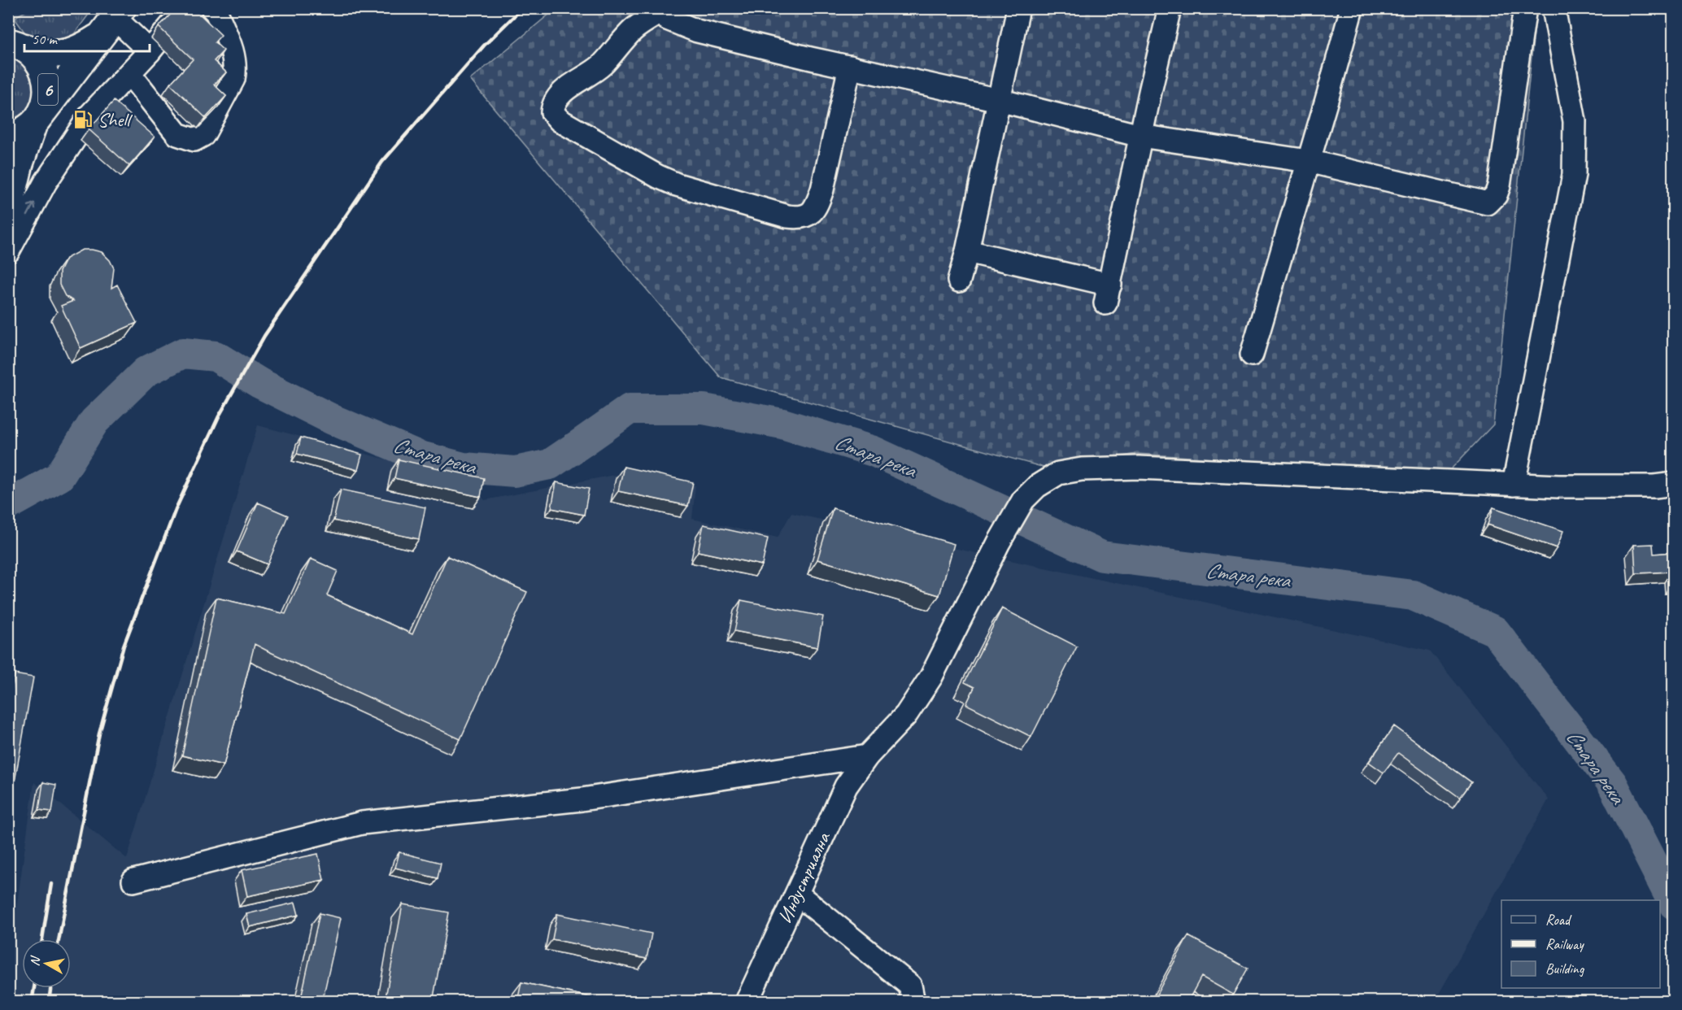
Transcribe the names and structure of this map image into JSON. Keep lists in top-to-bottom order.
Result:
{
  "streets": {
    "main road": ["6"],
    "street": ["Индустриална"]
  },
  "water": ["Стара река"],
  "places": {
    "fuel station": ["Shell"]
  },
  "legend": ["Road", "Railway", "Building"],
  "scale_bar": "50 m",
  "north": "left"
}
